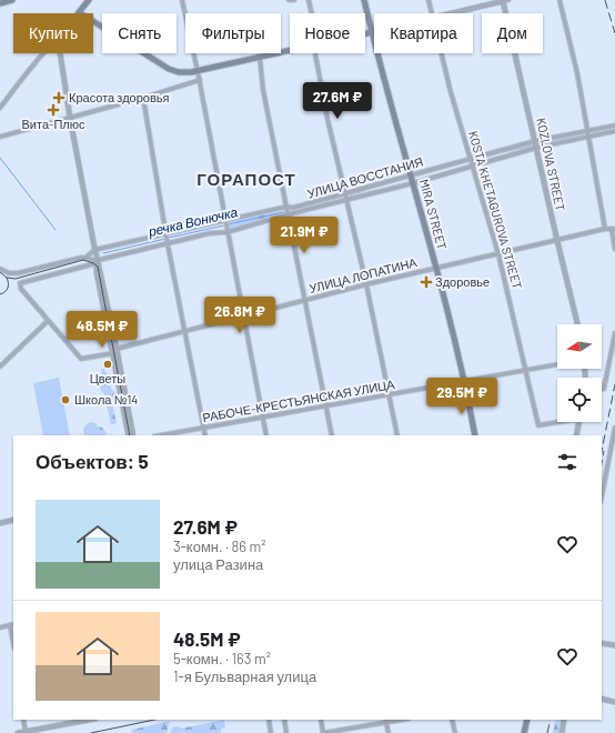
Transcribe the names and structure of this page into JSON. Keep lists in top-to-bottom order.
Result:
{
  "streets": {
    "main road": ["MIRA STREET"],
    "street": [
      "KOZLOVA STREET",
      "УЛИЦА ВОССТАНИЯ",
      "KOSTA KHETAGUROVA STREET",
      "УЛИЦА ЛОПАТИНА",
      "РАБОЧЕ-КРЕСТЬЯНСКАЯ УЛИЦА"
    ]
  },
  "crossings": [
    ["KOZLOVA STREET", "УЛИЦА ВОССТАНИЯ"],
    ["KOZLOVA STREET", "УЛИЦА ЛОПАТИНА"],
    ["УЛИЦА ВОССТАНИЯ", "KOSTA KHETAGUROVA STREET"],
    ["УЛИЦА ВОССТАНИЯ", "MIRA STREET"],
    ["УЛИЦА ВОССТАНИЯ", "УЛИЦА ЛОПАТИНА"],
    ["KOSTA KHETAGUROVA STREET", "УЛИЦА ЛОПАТИНА"],
    ["KOSTA KHETAGUROVA STREET", "РАБОЧЕ-КРЕСТЬЯНСКАЯ УЛИЦА"],
    ["MIRA STREET", "УЛИЦА ЛОПАТИНА"],
    ["MIRA STREET", "РАБОЧЕ-КРЕСТЬЯНСКАЯ УЛИЦА"]
  ],
  "districts": ["ГОРАПОСТ"],
  "water": ["речка Вонючка"],
  "places": {
    "health": ["Красота здоровья", "Вита-Плюс", "Здоровье"],
    "other": ["Цветы", "Школа №14"]
  },
  "north": "left",
  "page": {
    "chip": [
      "Купить",
      "Снять",
      "Фильтры",
      "Новое",
      "Квартира",
      "Дом"
    ],
    "price": [
      "27.6M ₽",
      "21.9M ₽",
      "26.8M ₽",
      "48.5M ₽",
      "29.5M ₽"
    ],
    "heading": "Объектов: 5",
    "list": [
      {
        "name": "27.6M ₽",
        "note": "3-комн. · 86 m² · улица Разина"
      },
      {
        "name": "48.5M ₽",
        "note": "5-комн. · 163 m² · 1-я Бульварная улица"
      }
    ]
  }
}
